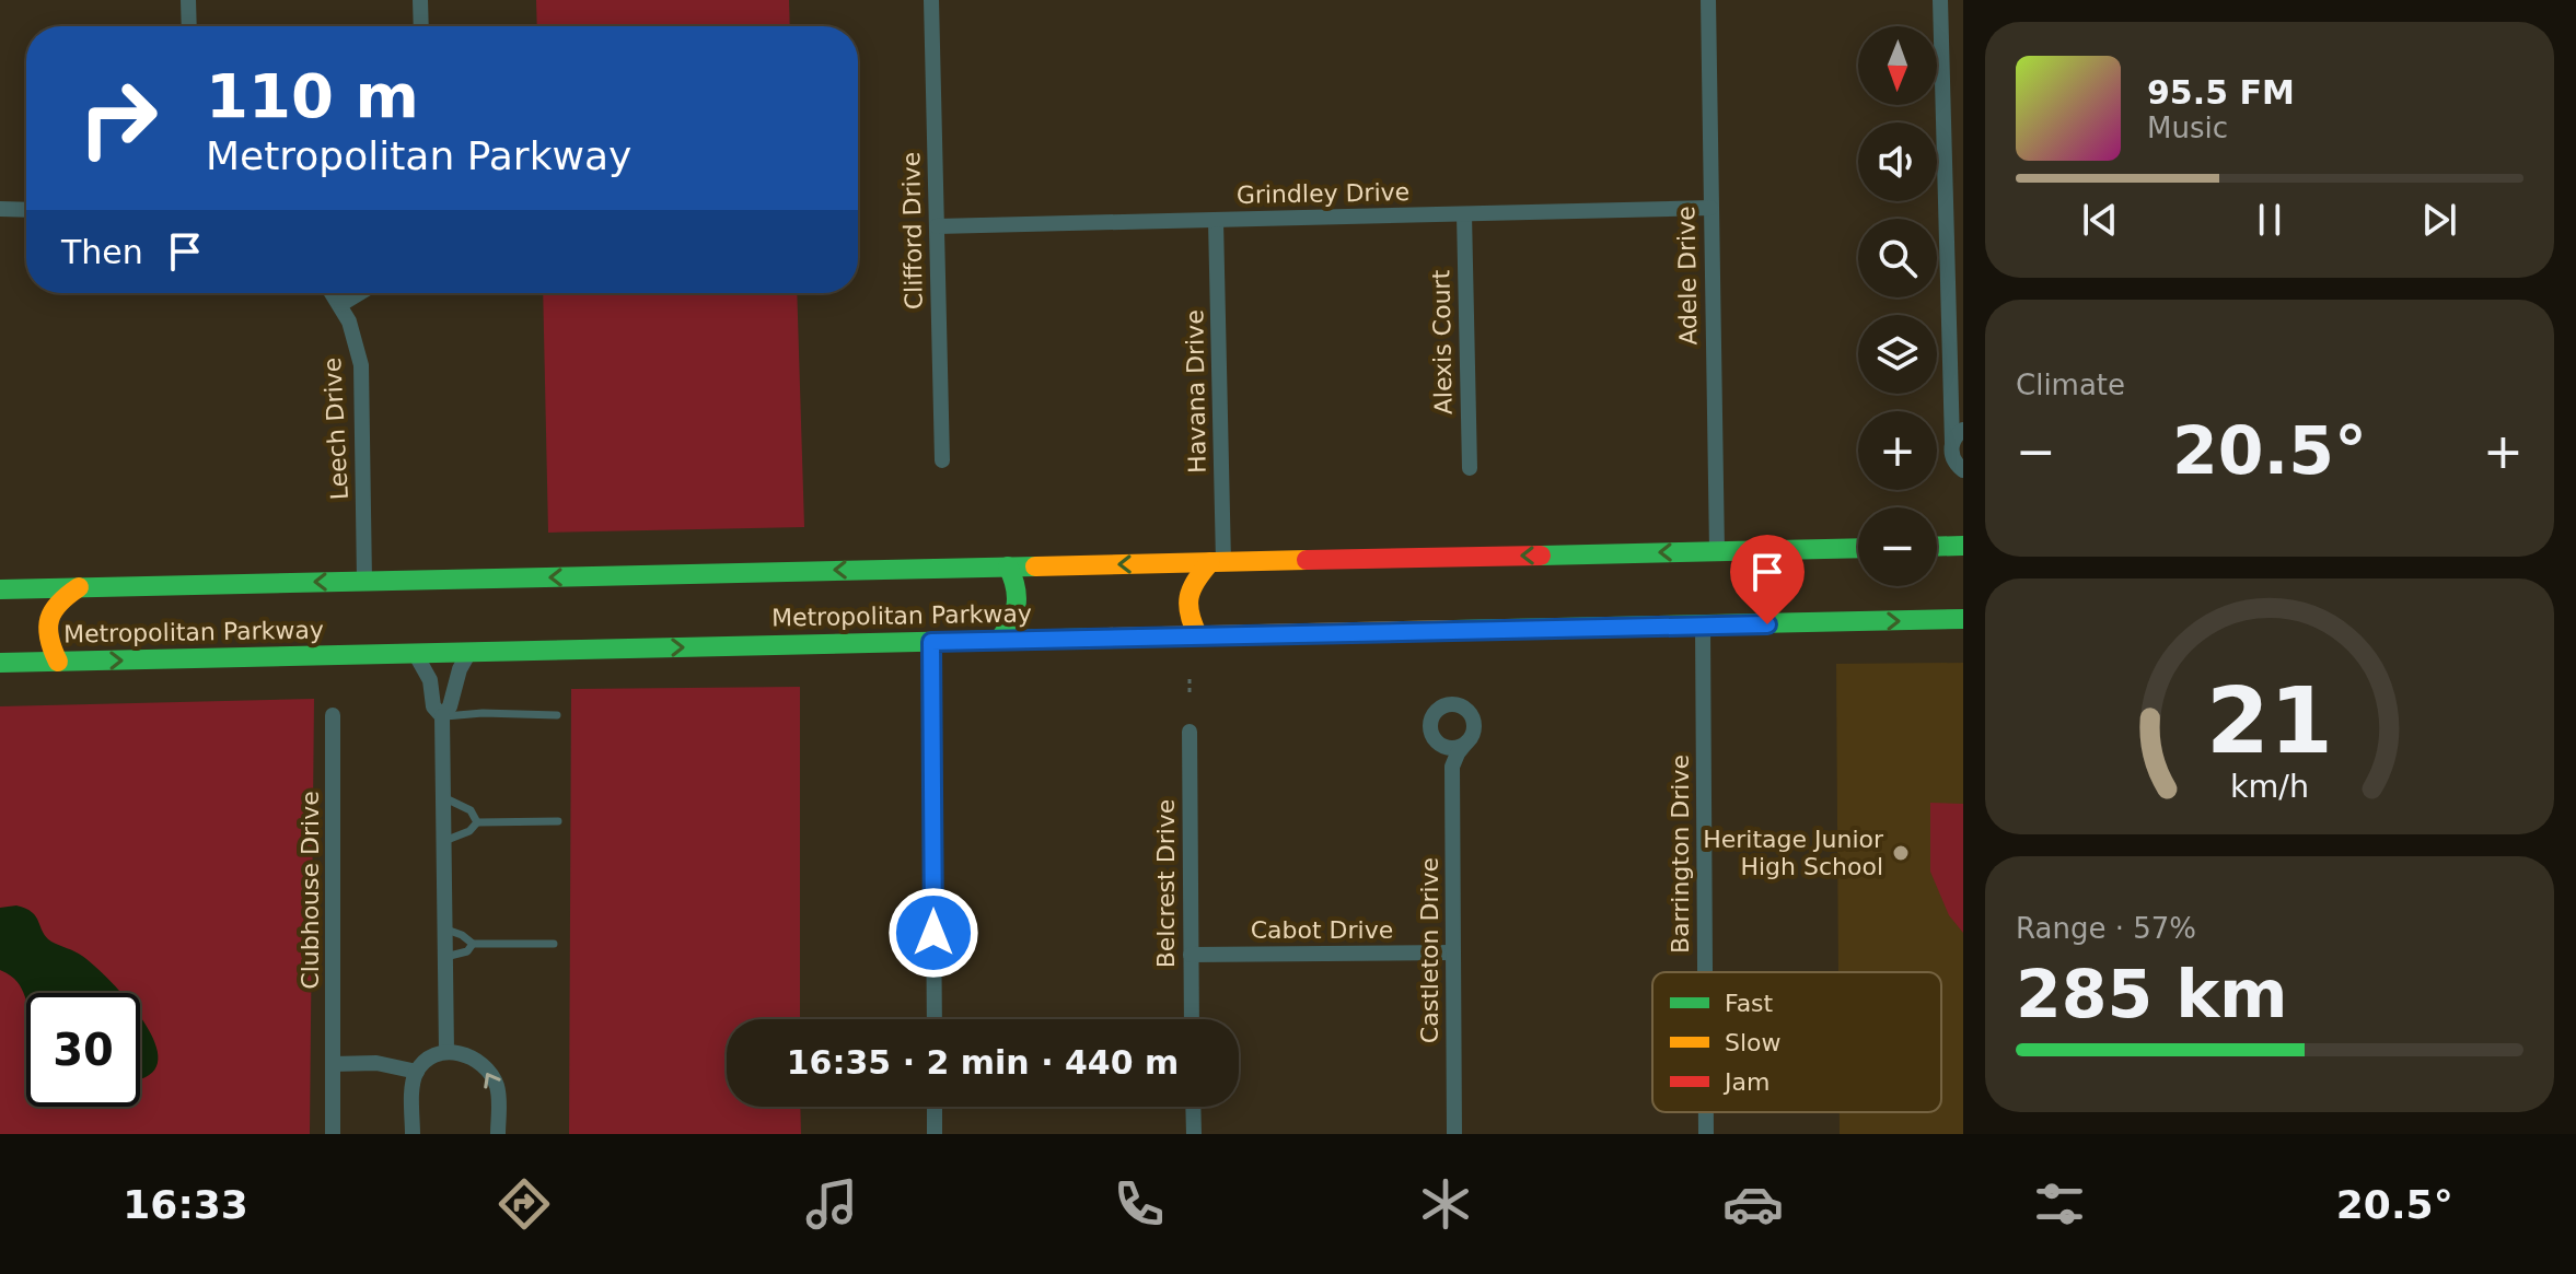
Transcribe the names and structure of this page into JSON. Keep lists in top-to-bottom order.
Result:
{
  "streets": {
    "main road": ["Metropolitan Parkway"],
    "street": [
      "Grindley Drive",
      "Clifford Drive",
      "Adele Drive",
      "Alexis Court",
      "Havana Drive",
      "Leech Drive",
      "Barrington Drive",
      "Belcrest Drive",
      "Clubhouse Drive",
      "Cabot Drive",
      "Castleton Drive"
    ]
  },
  "crossings": [
    ["Grindley Drive", "Clifford Drive"],
    ["Grindley Drive", "Adele Drive"],
    ["Grindley Drive", "Alexis Court"],
    ["Grindley Drive", "Havana Drive"],
    ["Adele Drive", "Metropolitan Parkway"],
    ["Havana Drive", "Metropolitan Parkway"],
    ["Leech Drive", "Metropolitan Parkway"],
    ["Metropolitan Parkway", "Barrington Drive"],
    ["Belcrest Drive", "Cabot Drive"],
    ["Cabot Drive", "Castleton Drive"]
  ],
  "places": ["Heritage Junior High School"],
  "legend": ["Fast", "Slow", "Jam"],
  "north": "bottom",
  "page": {
    "map_buttons": ["+", "−"],
    "turn": ["110 m", "Metropolitan Parkway"],
    "song": ["95.5 FM", "Music"],
    "then": "Then",
    "tile": [
      "Climate",
      ["Range · 57%", "285 km"]
    ],
    "heat": ["−", "20.5°", "+"],
    "limit": "30",
    "trip": "16:35 · 2 min · 440 m",
    "tabs": ["16:33", "20.5°"],
    "gauge": ["21", "km/h"]
  }
}
